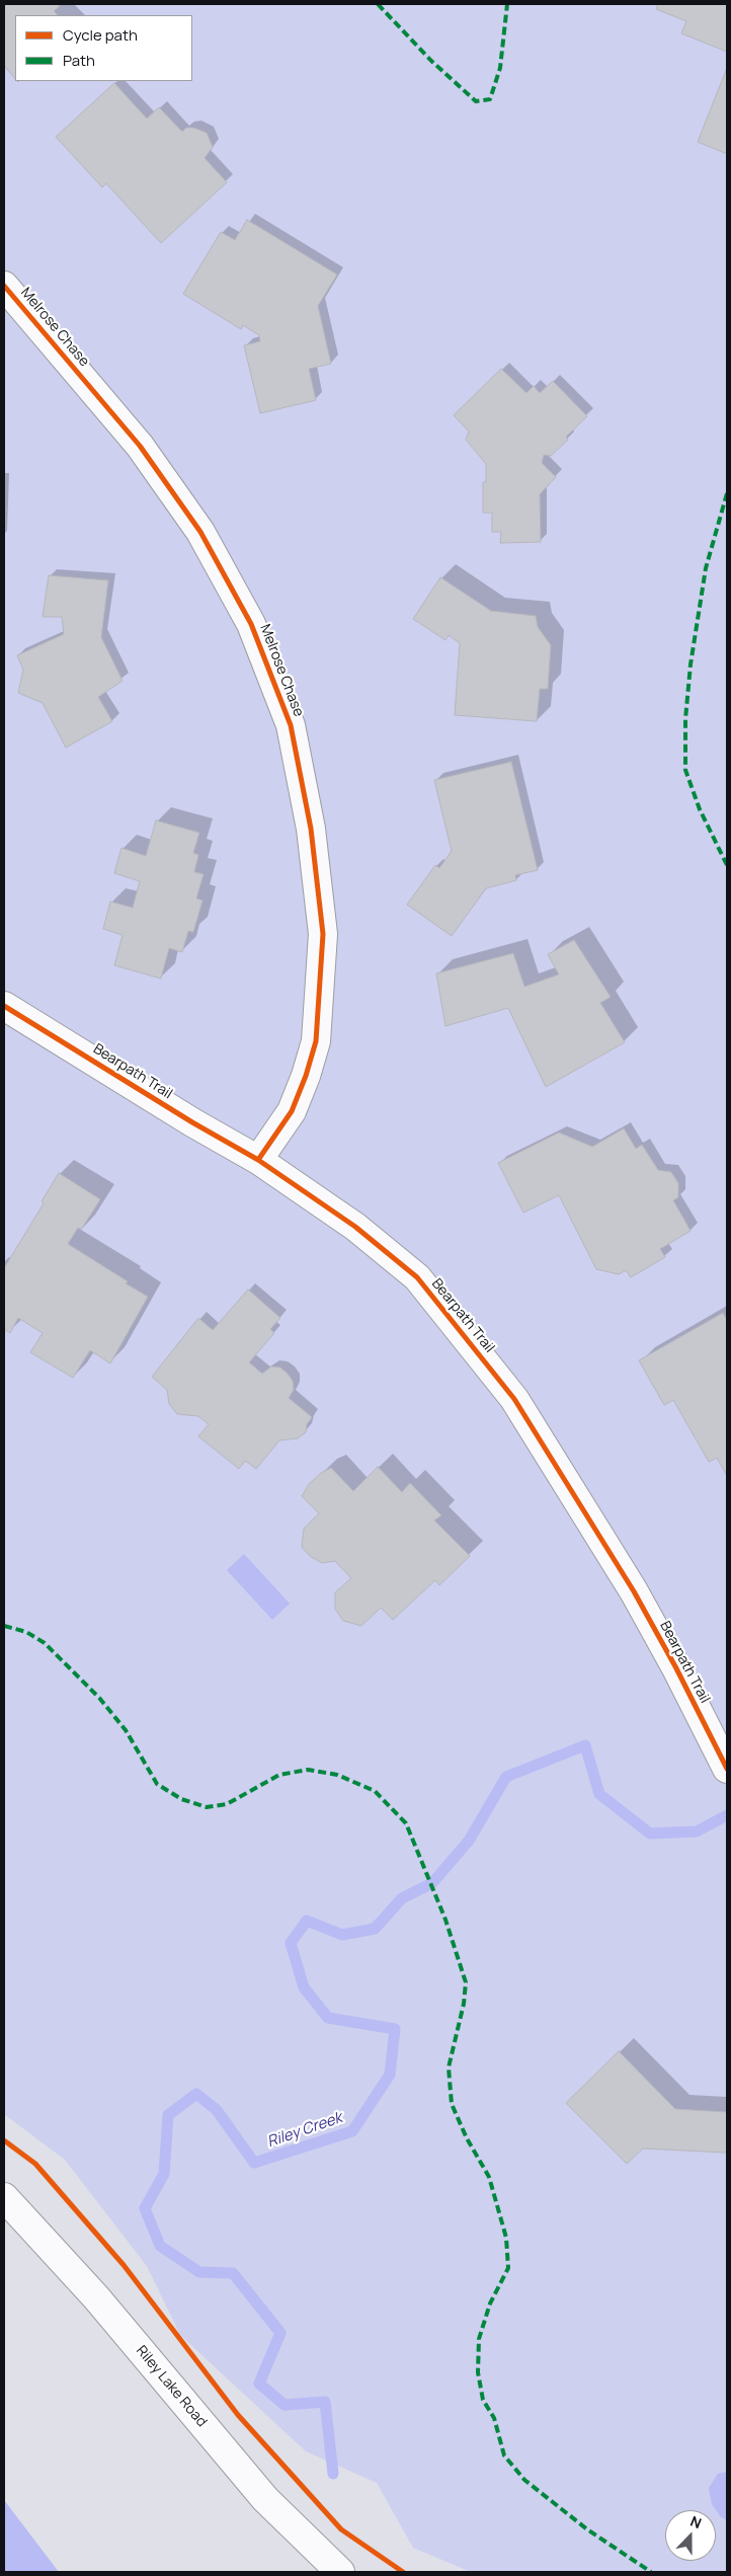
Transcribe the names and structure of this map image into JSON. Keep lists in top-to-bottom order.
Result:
{
  "streets": {
    "street": ["Melrose Chase", "Bearpath Trail", "Riley Lake Road"]
  },
  "crossings": [
    ["Melrose Chase", "Bearpath Trail"]
  ],
  "water": ["Riley Creek"],
  "legend": ["Cycle path", "Path"],
  "north": "top"
}
